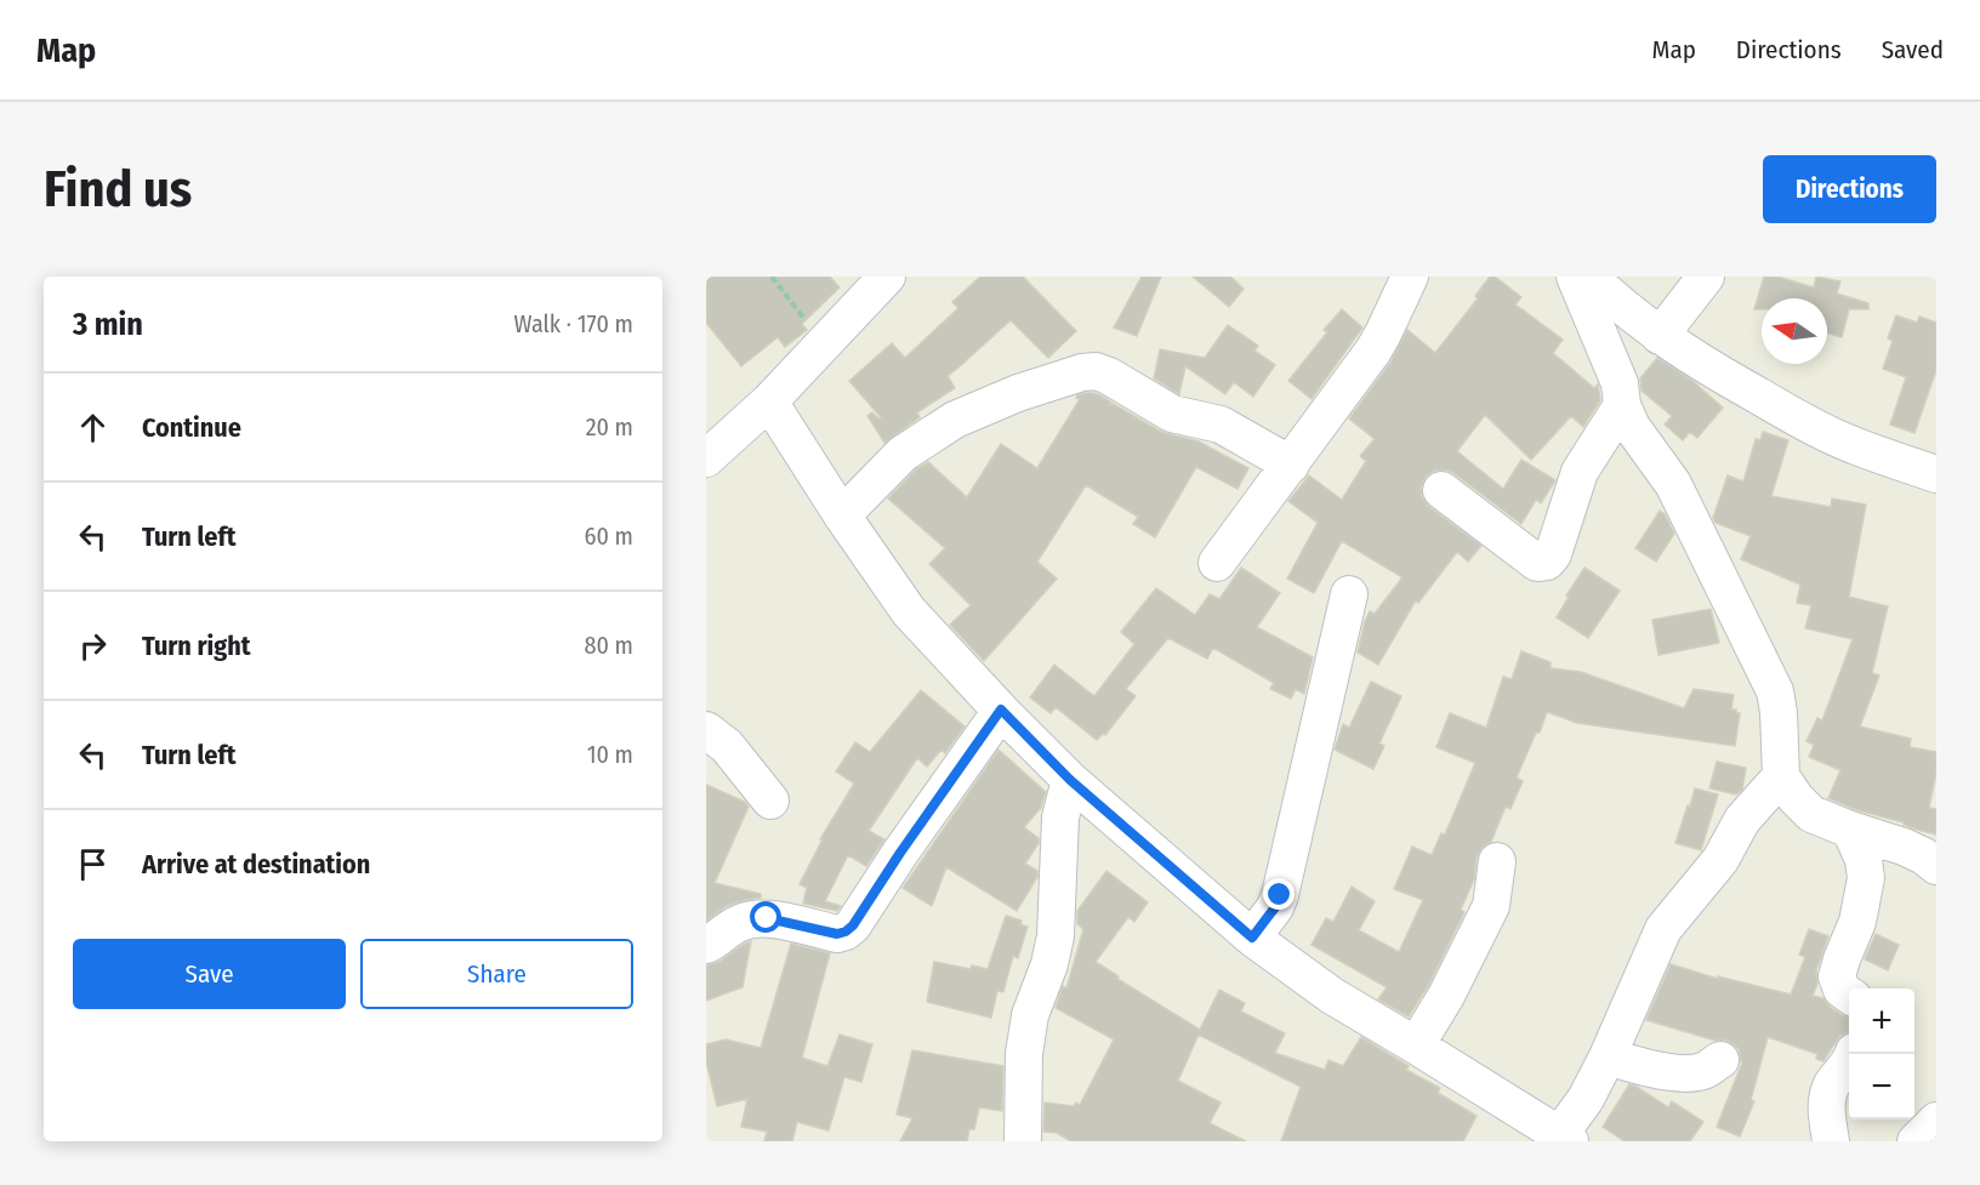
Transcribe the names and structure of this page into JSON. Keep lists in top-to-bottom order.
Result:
{
  "north": "left",
  "page": {
    "header": "Map",
    "nav": ["Map", "Directions", "Saved"],
    "buttons": [
      "Directions",
      ["Save", "Share"]
    ],
    "title": "Find us",
    "heading": ["3 min", "Walk · 170 m"],
    "list": [
      ["Continue", "20 m"],
      ["Turn left", "60 m"],
      ["Turn right", "80 m"],
      ["Turn left", "10 m"],
      "Arrive at destination"
    ],
    "map_buttons": ["+", "−"]
  }
}
